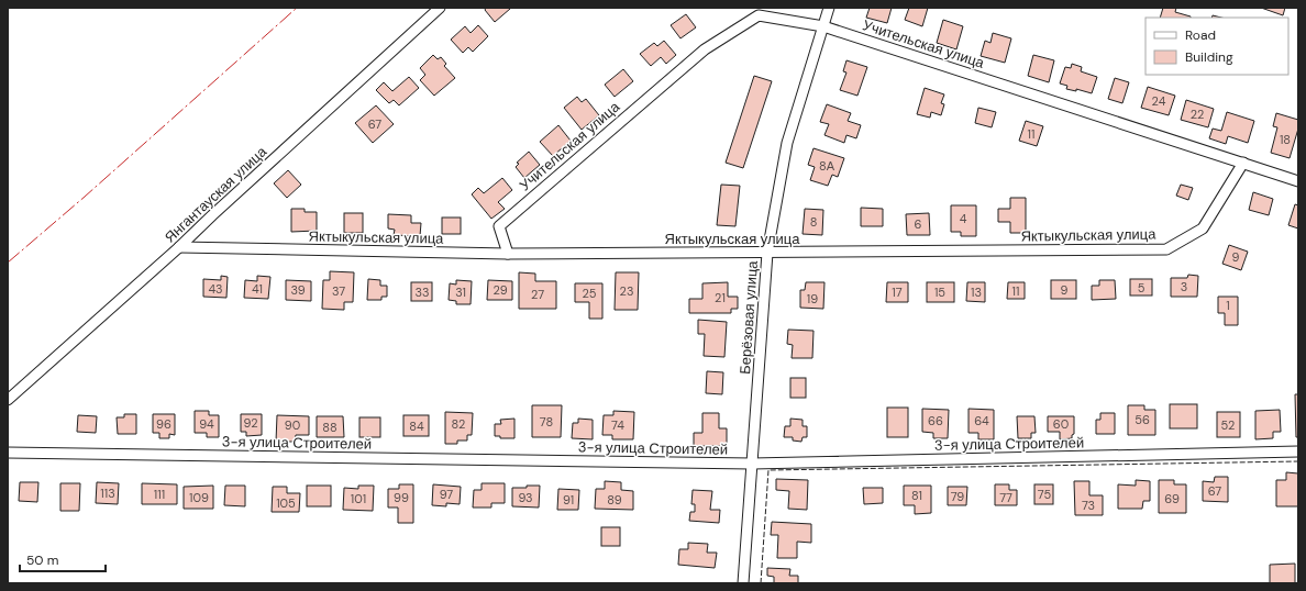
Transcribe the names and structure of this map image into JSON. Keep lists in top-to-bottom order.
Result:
{
  "streets": {
    "street": [
      "Учительская улица",
      "Янгантауская улица",
      "Яктыкульская улица",
      "Берёзовая улица",
      "3-я улица Строителей"
    ]
  },
  "crossings": [
    ["Учительская улица", "Яктыкульская улица"],
    ["Учительская улица", "Берёзовая улица"],
    ["Янгантауская улица", "Яктыкульская улица"],
    ["Яктыкульская улица", "Берёзовая улица"],
    ["Берёзовая улица", "3-я улица Строителей"]
  ],
  "house_numbers": [
    "24",
    "22",
    "67",
    "11",
    "18",
    "8А",
    "4",
    "8",
    "6",
    "9",
    "3",
    "5",
    "43",
    "41",
    "39",
    "29",
    "9",
    "37",
    "23",
    "11",
    "33",
    "31",
    "17",
    "15",
    "13",
    "25",
    "27",
    "21",
    "19",
    "1",
    "56",
    "66",
    "64",
    "78",
    "92",
    "96",
    "94",
    "82",
    "60",
    "90",
    "74",
    "52",
    "84",
    "88",
    "67",
    "113",
    "111",
    "97",
    "75",
    "81",
    "79",
    "109",
    "99",
    "93",
    "77",
    "101",
    "69",
    "91",
    "89",
    "105",
    "73"
  ],
  "legend": ["Road", "Building"],
  "scale_bar": "50 m"
}
